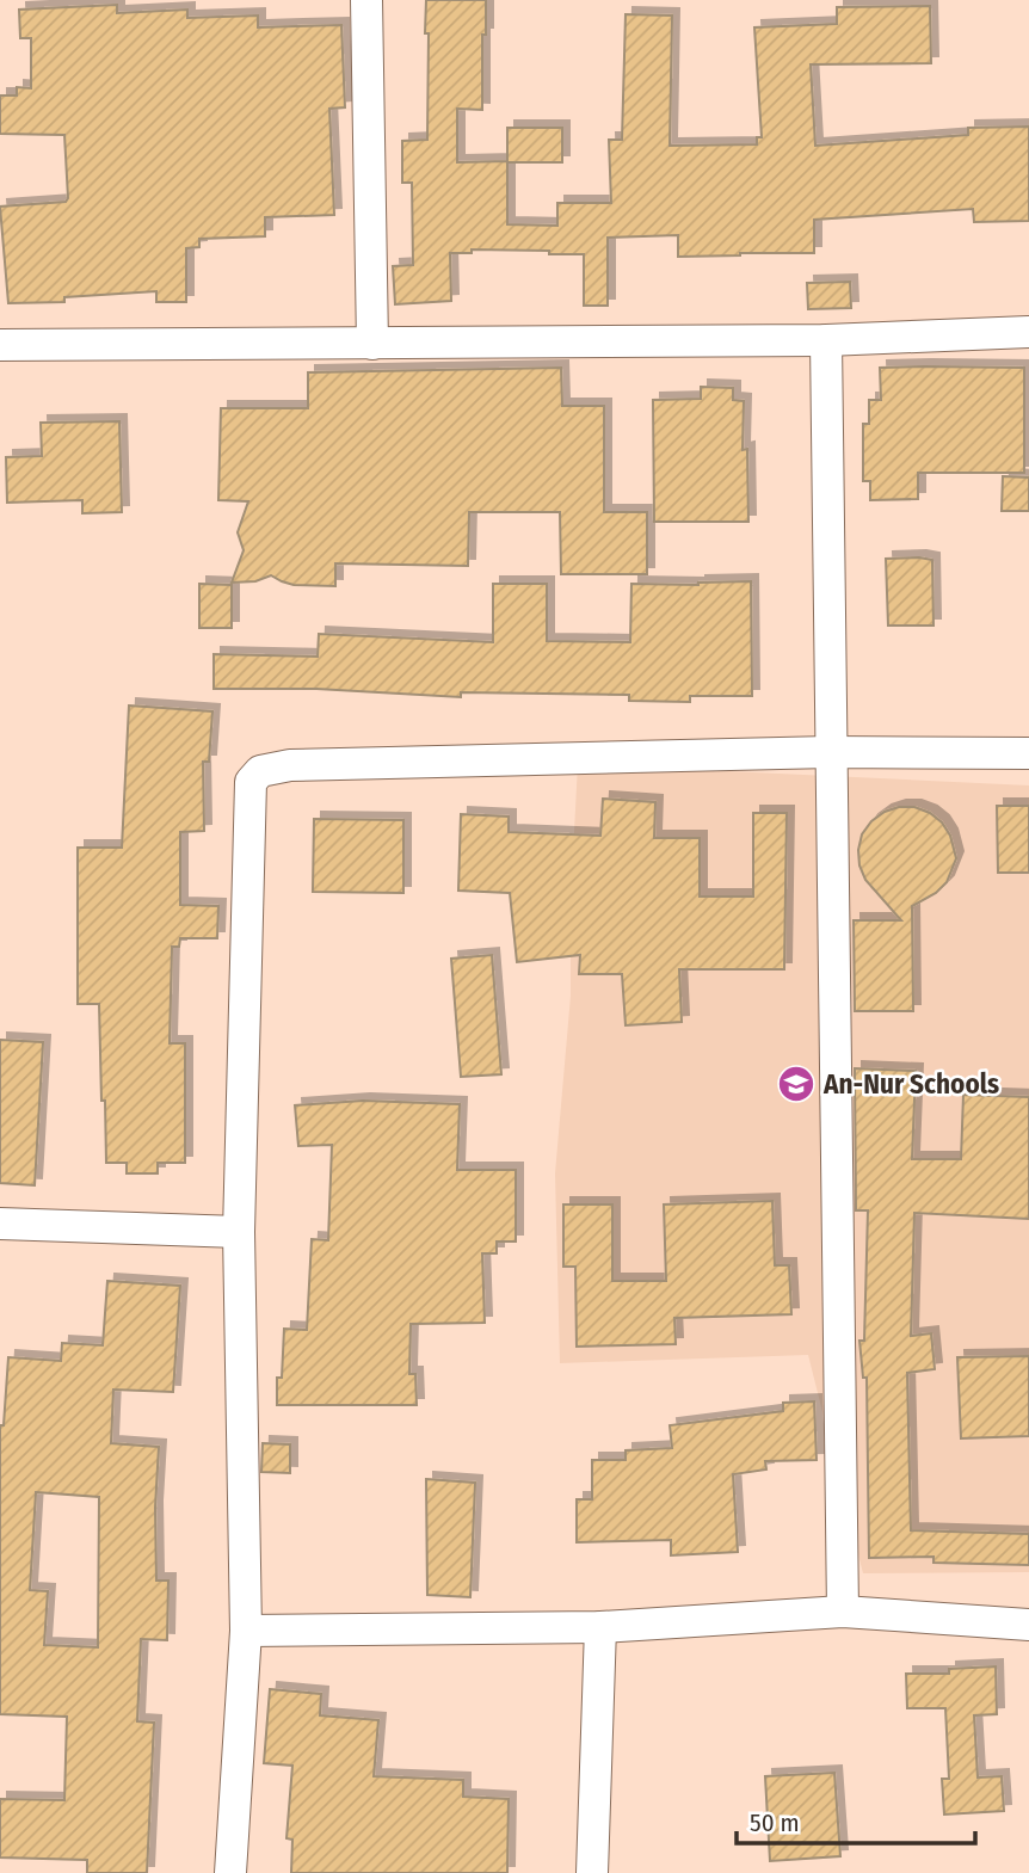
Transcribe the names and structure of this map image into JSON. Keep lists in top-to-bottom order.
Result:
{
  "places": {
    "school or university": ["An-Nur Schools"]
  },
  "scale_bar": "50 m"
}
